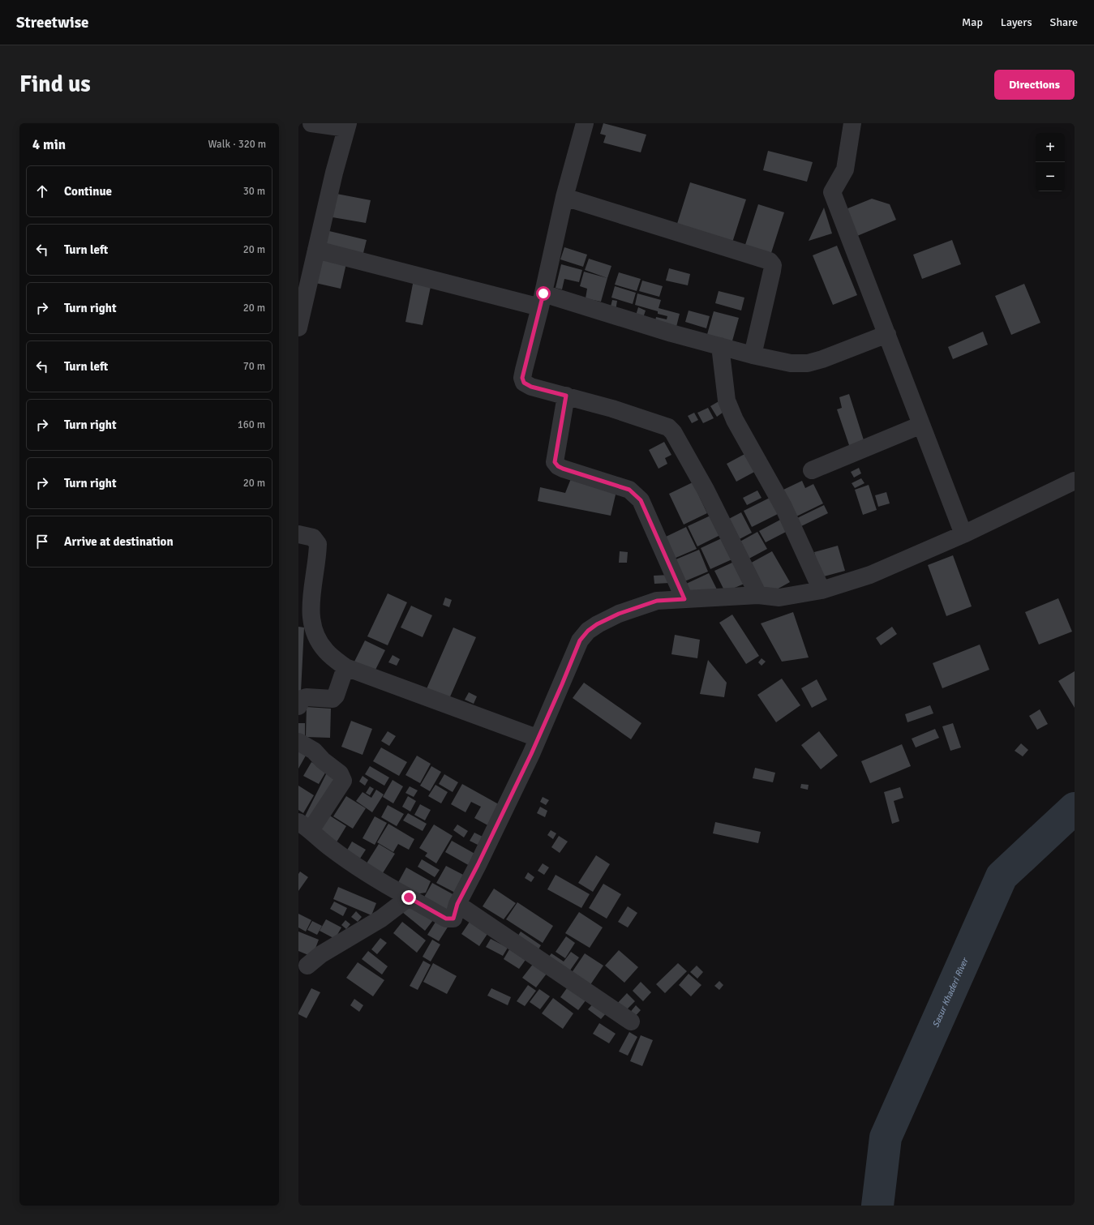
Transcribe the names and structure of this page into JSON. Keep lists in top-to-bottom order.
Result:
{
  "water": ["Sasur Khaderi River"],
  "page": {
    "header": "Streetwise",
    "nav": ["Map", "Layers", "Share"],
    "buttons": "Directions",
    "title": "Find us",
    "heading": ["4 min", "Walk · 320 m"],
    "map_buttons": ["+", "−"],
    "list": [
      ["Continue", "30 m"],
      ["Turn left", "20 m"],
      ["Turn right", "20 m"],
      ["Turn left", "70 m"],
      ["Turn right", "160 m"],
      ["Turn right", "20 m"],
      "Arrive at destination"
    ]
  }
}
